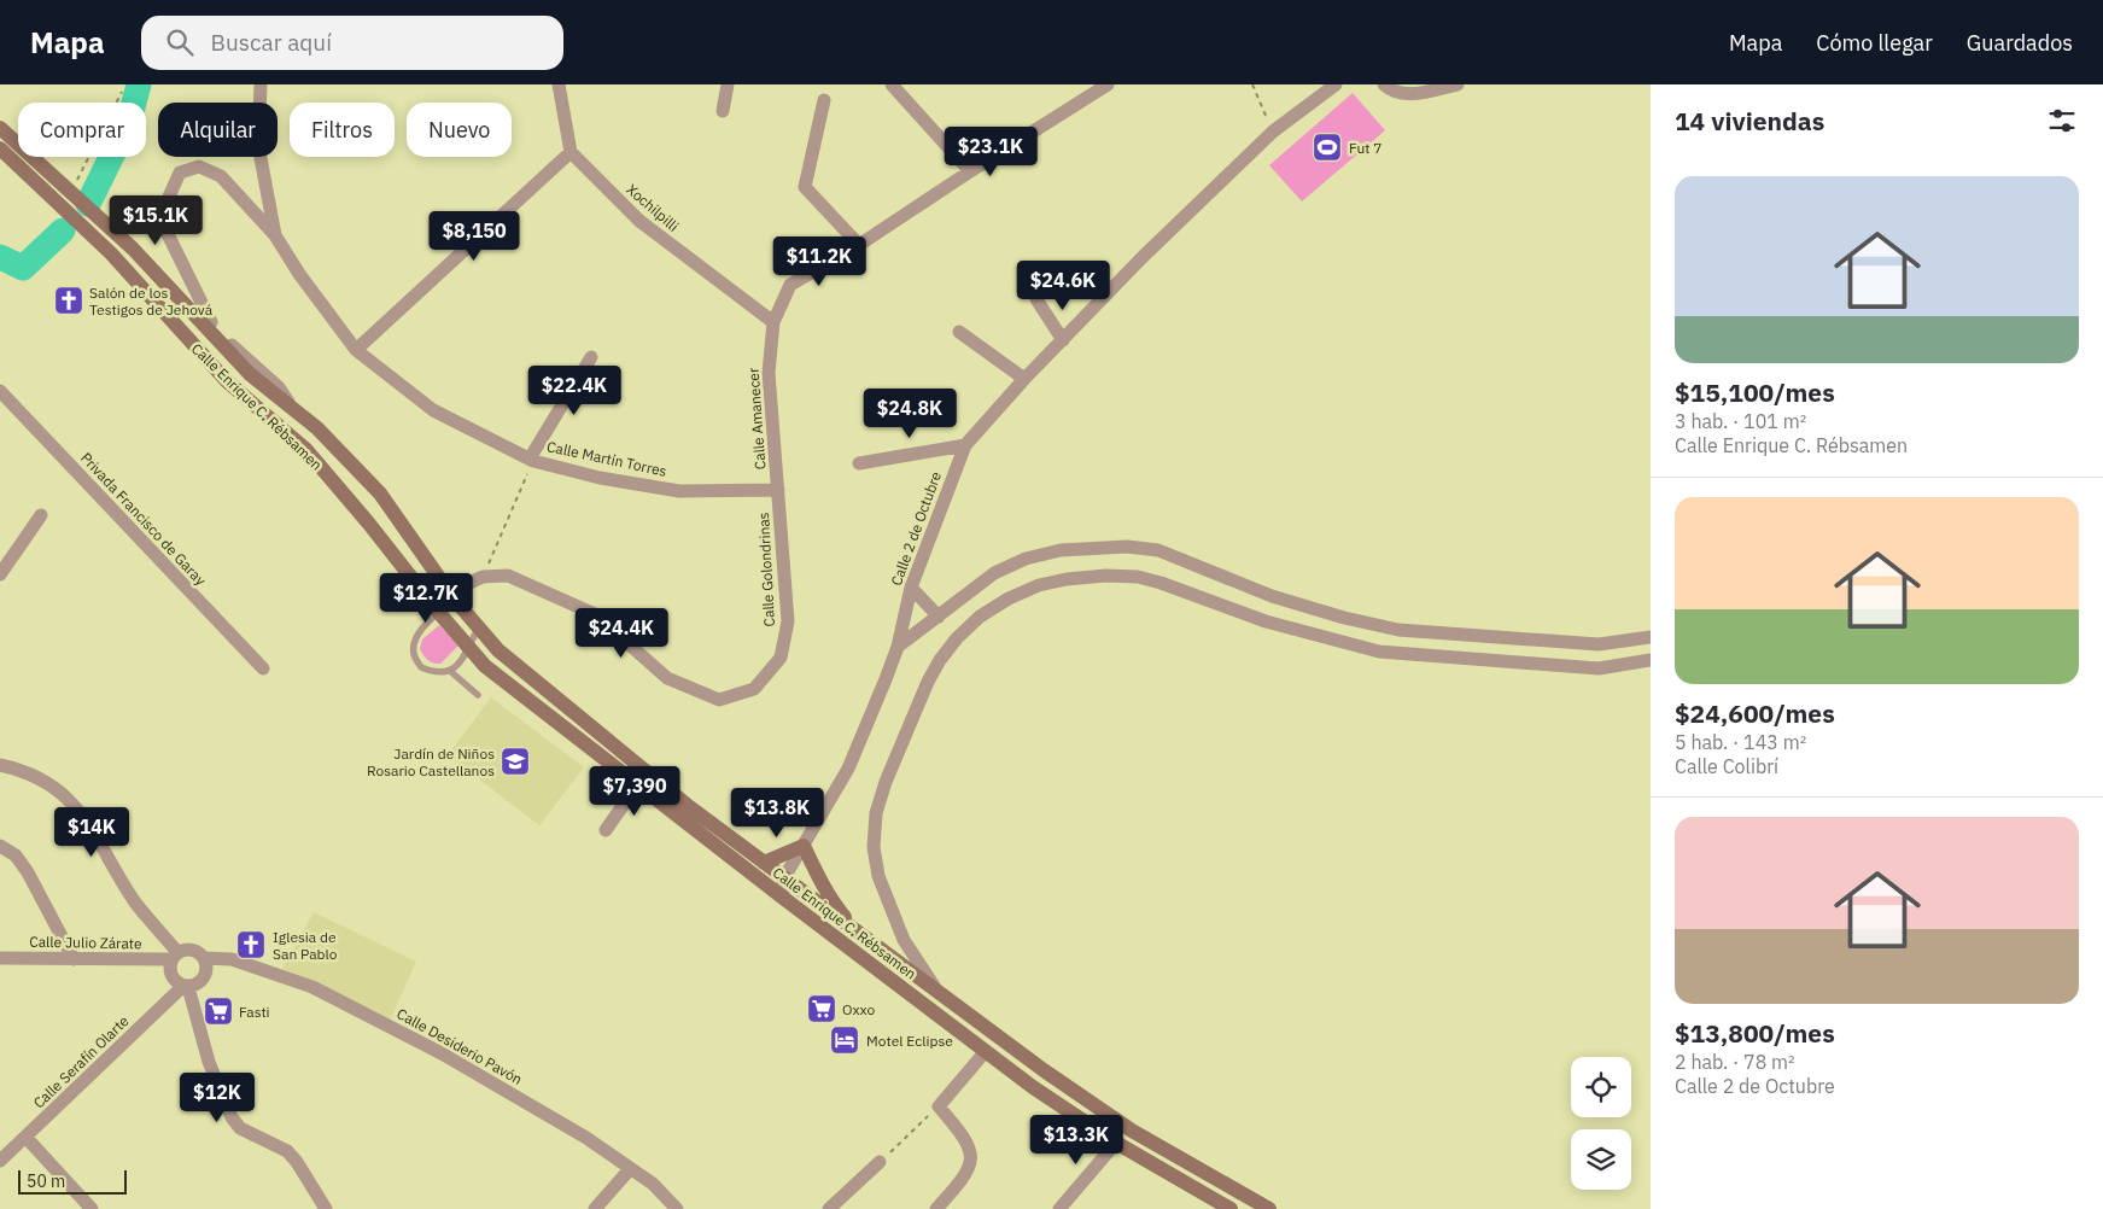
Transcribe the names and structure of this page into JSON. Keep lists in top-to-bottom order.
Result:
{
  "streets": {
    "main road": ["Calle Enrique C. Rébsamen"],
    "street": [
      "Xochilpilli",
      "Calle Amanecer",
      "Calle Martín Torres",
      "Privada Francisco de Garay",
      "Calle 2 de Octubre",
      "Calle Golondrinas",
      "Calle Julio Zárate",
      "Calle Desiderio Pavón",
      "Calle Serafín Olarte"
    ]
  },
  "crossings": [
    ["Xochilpilli", "Calle Amanecer"],
    ["Calle Enrique C. Rébsamen", "Calle 2 de Octubre"],
    ["Calle Amanecer", "Calle Martín Torres"],
    ["Calle Amanecer", "Calle Golondrinas"],
    ["Calle Martín Torres", "Calle Golondrinas"],
    ["Calle Julio Zárate", "Calle Desiderio Pavón"],
    ["Calle Julio Zárate", "Calle Serafín Olarte"],
    ["Calle Desiderio Pavón", "Calle Serafín Olarte"]
  ],
  "places": {
    "sports": ["Fut 7"],
    "church": ["Salón de los Testigos de Jehová", "Iglesia de San Pablo"],
    "school or university": ["Jardín de Niños Rosario Castellanos"],
    "supermarket": ["Oxxo", "Fasti"],
    "hotel": ["Motel Eclipse"]
  },
  "scale_bar": "50 m",
  "page": {
    "header": "Mapa",
    "search": "Buscar aquí",
    "nav": ["Mapa", "Cómo llegar", "Guardados"],
    "heading": "14 viviendas",
    "chip": [
      "Comprar",
      "Alquilar",
      "Filtros",
      "Nuevo"
    ],
    "price": [
      "$23.1K",
      "$15.1K",
      "$8,150",
      "$11.2K",
      "$24.6K",
      "$22.4K",
      "$24.8K",
      "$12.7K",
      "$24.4K",
      "$7,390",
      "$13.8K",
      "$14K",
      "$12K",
      "$13.3K"
    ],
    "list": [
      {
        "name": "$15,100/mes",
        "note": "3 hab. · 101 m² · Calle Enrique C. Rébsamen"
      },
      {
        "name": "$24,600/mes",
        "note": "5 hab. · 143 m² · Calle Colibrí"
      },
      {
        "name": "$13,800/mes",
        "note": "2 hab. · 78 m² · Calle 2 de Octubre"
      }
    ],
    "scale": "50 m"
  }
}
